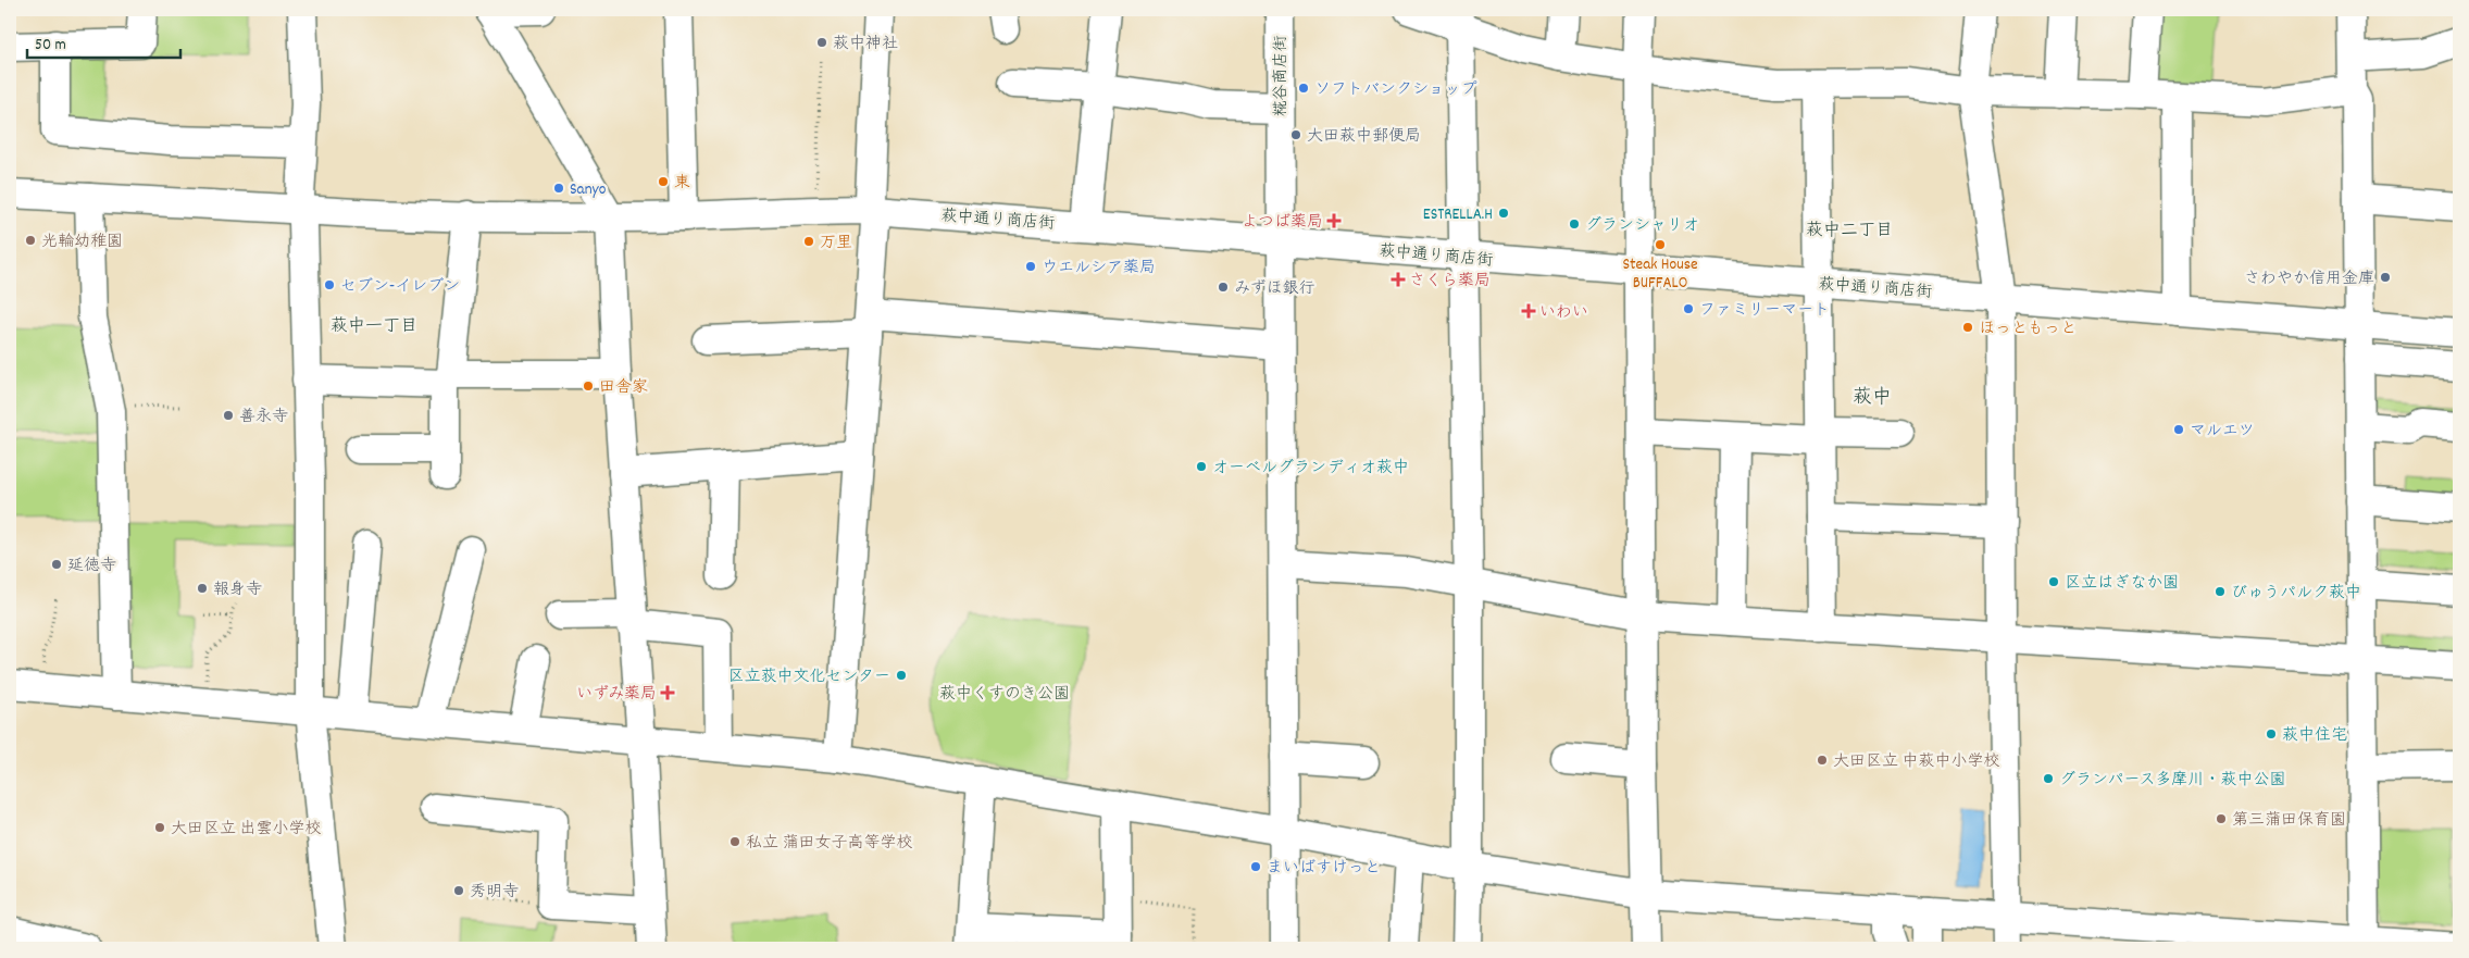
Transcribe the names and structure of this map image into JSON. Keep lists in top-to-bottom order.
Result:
{
  "streets": {
    "street": ["糀谷商店街", "萩中通り商店街"]
  },
  "crossings": [
    ["糀谷商店街", "萩中通り商店街"]
  ],
  "districts": ["萩中二丁目", "萩中一丁目", "萩中"],
  "parks": ["萩中くすのき公園"],
  "places": {
    "other": [
      "萩中神社",
      "ソフトバンクショップ",
      "大田萩中郵便局",
      "東",
      "Sanyo",
      "ESTRELLA.H",
      "グランシャリオ",
      "光輪幼稚園",
      "万里",
      "Steak House BUFFALO",
      "ウエルシア薬局",
      "さわやか信用金庫",
      "セブン-イレブン",
      "みずほ銀行",
      "ファミリーマート",
      "ほっともっと",
      "田舎家",
      "善永寺",
      "マルエツ",
      "オーベルグランディオ萩中",
      "延徳寺",
      "区立はぎなか園",
      "報身寺",
      "びゅうパルク萩中",
      "区立荻中文化センター",
      "萩中住宅",
      "大田区立 中萩中小学校",
      "グランパース多摩川・萩中公園",
      "第三蒲田保育園",
      "大田区立 出雲小学校",
      "私立 蒲田女子高等学校",
      "まいばすけっと",
      "秀明寺"
    ],
    "health": [
      "よつば薬局",
      "さくら薬局",
      "いわい",
      "いずみ薬局"
    ]
  },
  "scale_bar": "50 m"
}
